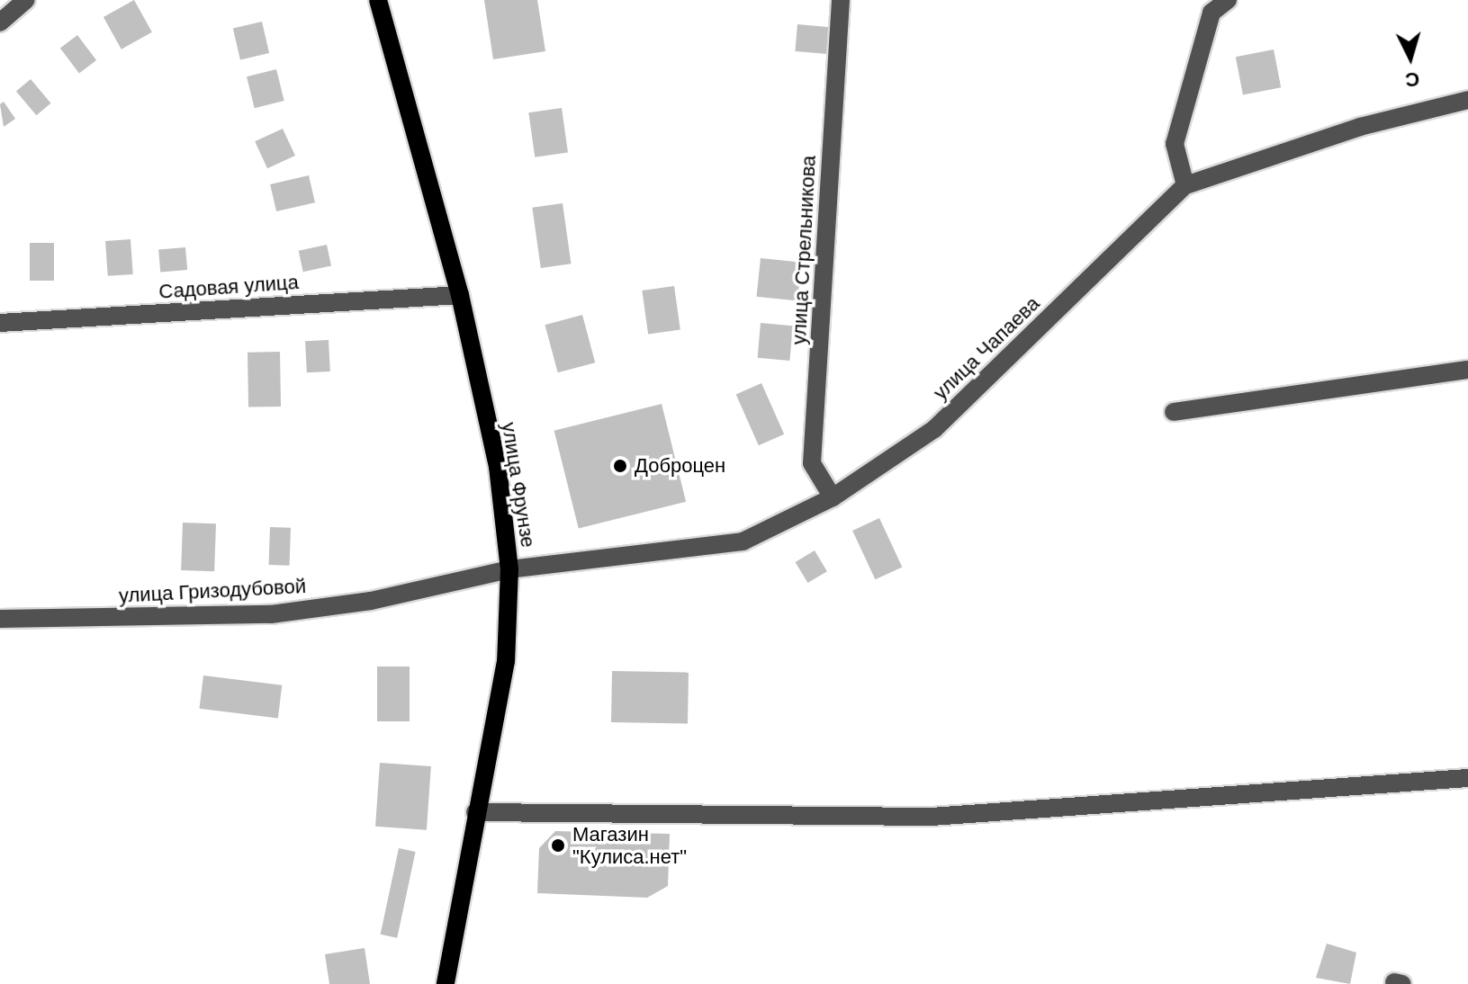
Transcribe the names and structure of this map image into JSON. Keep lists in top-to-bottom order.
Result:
{
  "streets": {
    "main road": ["улица Фрунзе"],
    "street": [
      "улица Стрельникова",
      "Садовая улица",
      "улица Чапаева",
      "улица Гризодубовой"
    ]
  },
  "crossings": [
    ["улица Стрельникова", "улица Чапаева"],
    ["Садовая улица", "улица Фрунзе"],
    ["улица Чапаева", "улица Фрунзе"],
    ["улица Чапаева", "улица Гризодубовой"],
    ["улица Фрунзе", "улица Гризодубовой"]
  ],
  "places": ["Доброцен", "Магазин \"Кулиса.нет\""],
  "north": "bottom"
}
